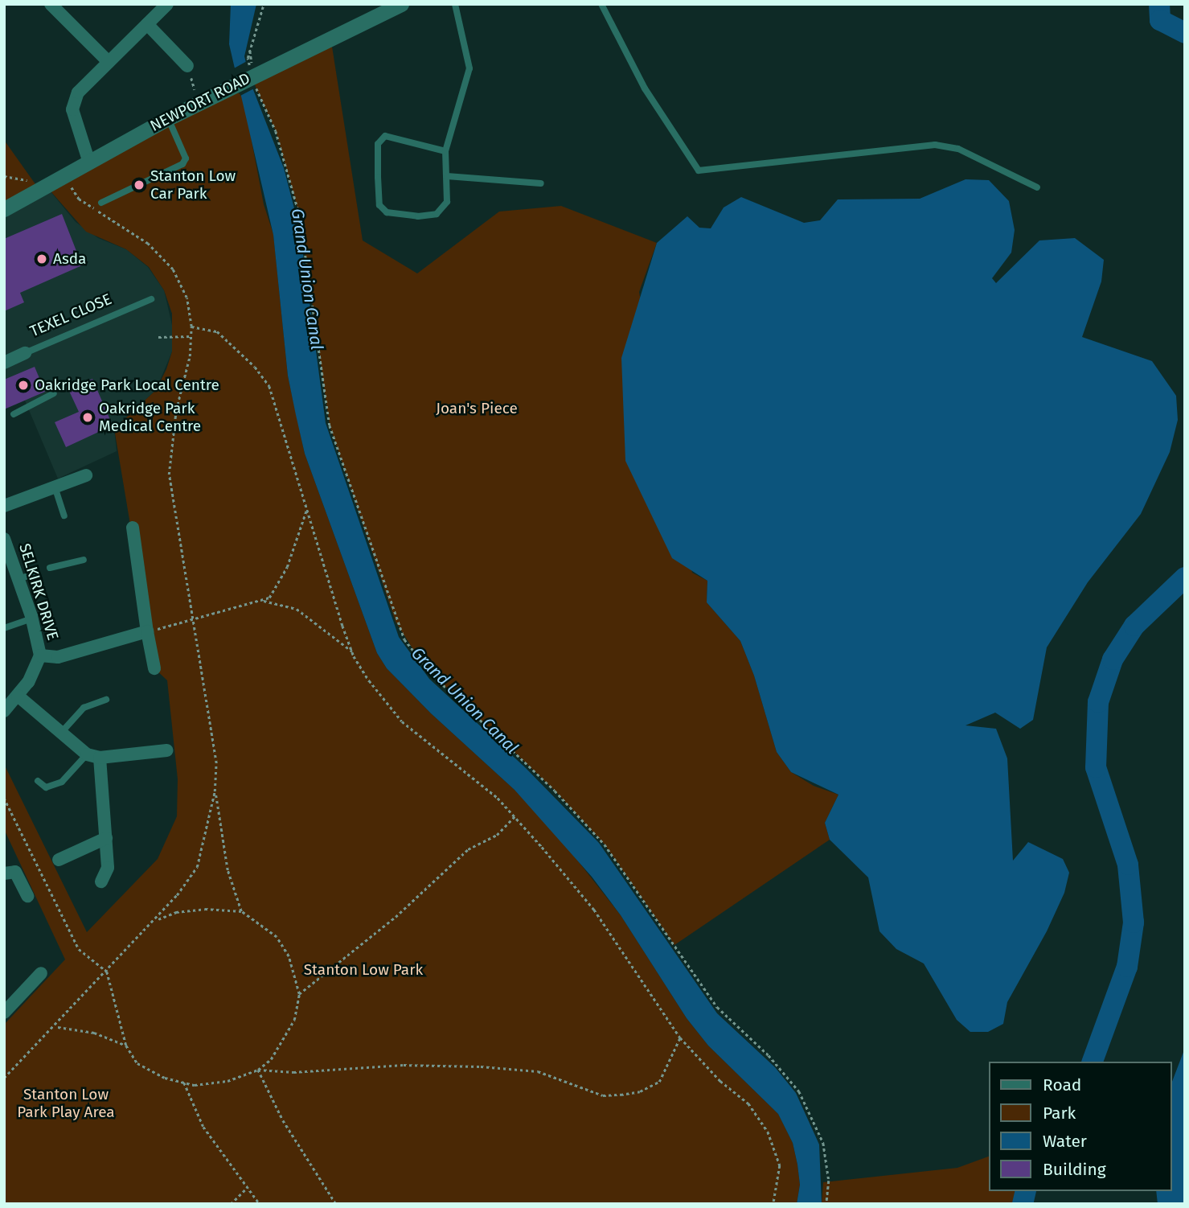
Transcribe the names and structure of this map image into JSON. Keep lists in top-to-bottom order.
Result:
{
  "streets": {
    "street": ["NEWPORT ROAD", "TEXEL CLOSE", "SELKIRK DRIVE"]
  },
  "water": ["Grand Union Canal"],
  "parks": ["Joan's Piece", "Stanton Low Park", "Stanton Low Park Play Area"],
  "places": [
    "Stanton Low Car Park",
    "Asda",
    "Oakridge Park Local Centre",
    "Oakridge Park Medical Centre"
  ],
  "legend": [
    "Road",
    "Park",
    "Water",
    "Building"
  ]
}
